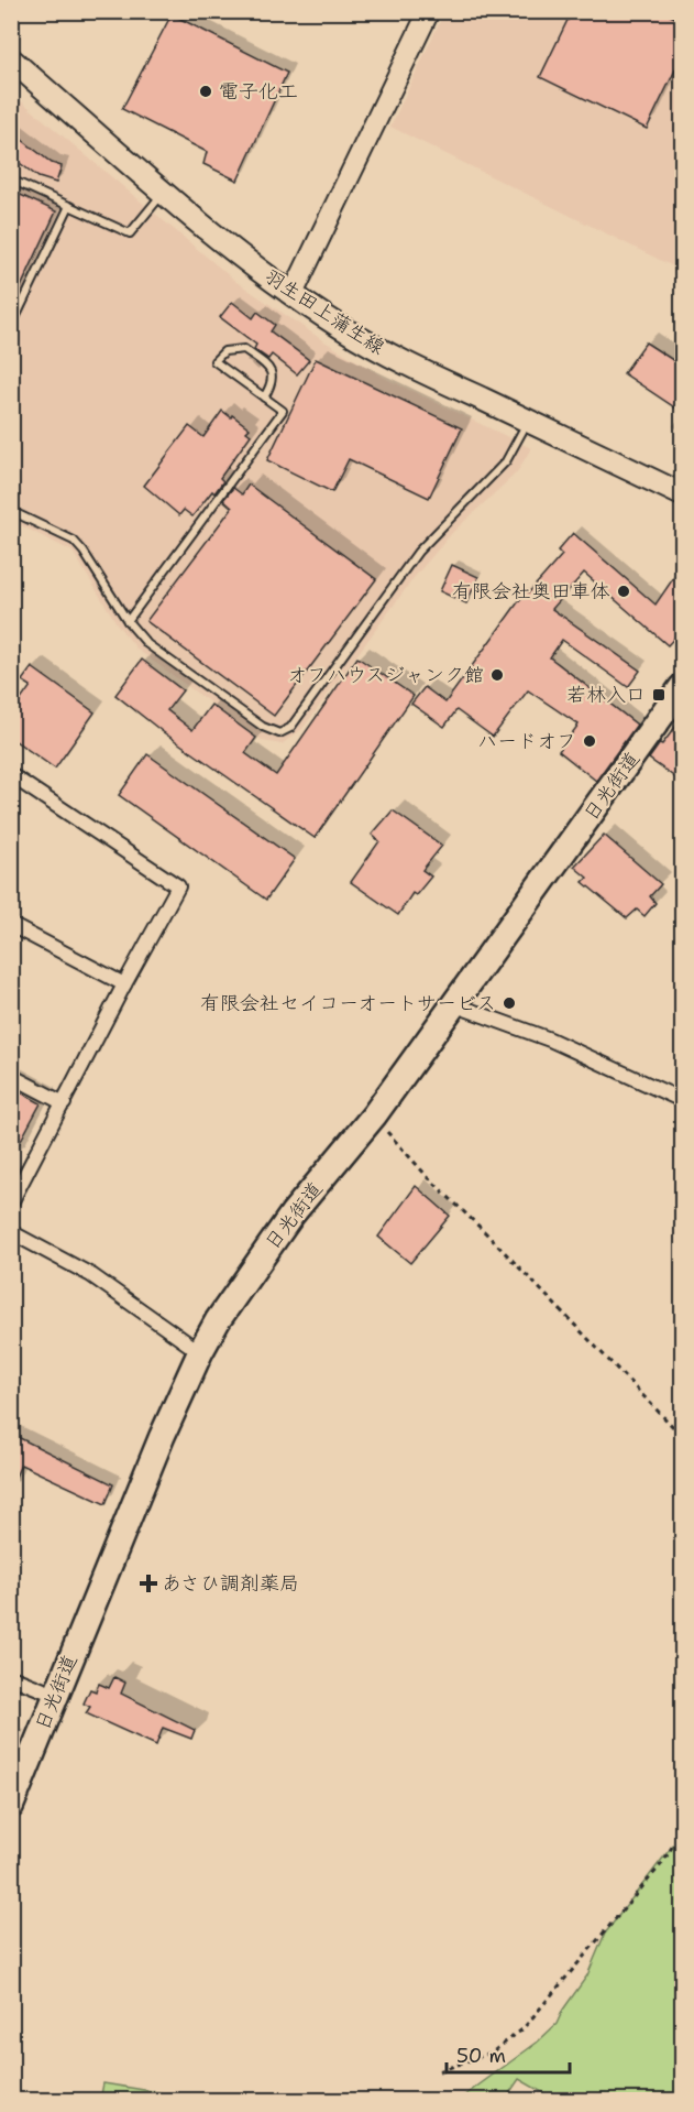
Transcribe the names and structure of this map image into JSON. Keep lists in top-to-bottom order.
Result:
{
  "streets": {
    "highway": ["日光街道"],
    "main road": ["羽生田上蒲生線"]
  },
  "places": {
    "other": [
      "電子化工",
      "有限会社奥田車体",
      "オフハウスジャンク館",
      "ハードオフ",
      "有限会社セイコーオートサービス"
    ],
    "transit": ["若林入口"],
    "health": ["あさひ調剤薬局"]
  },
  "scale_bar": "50 m"
}
